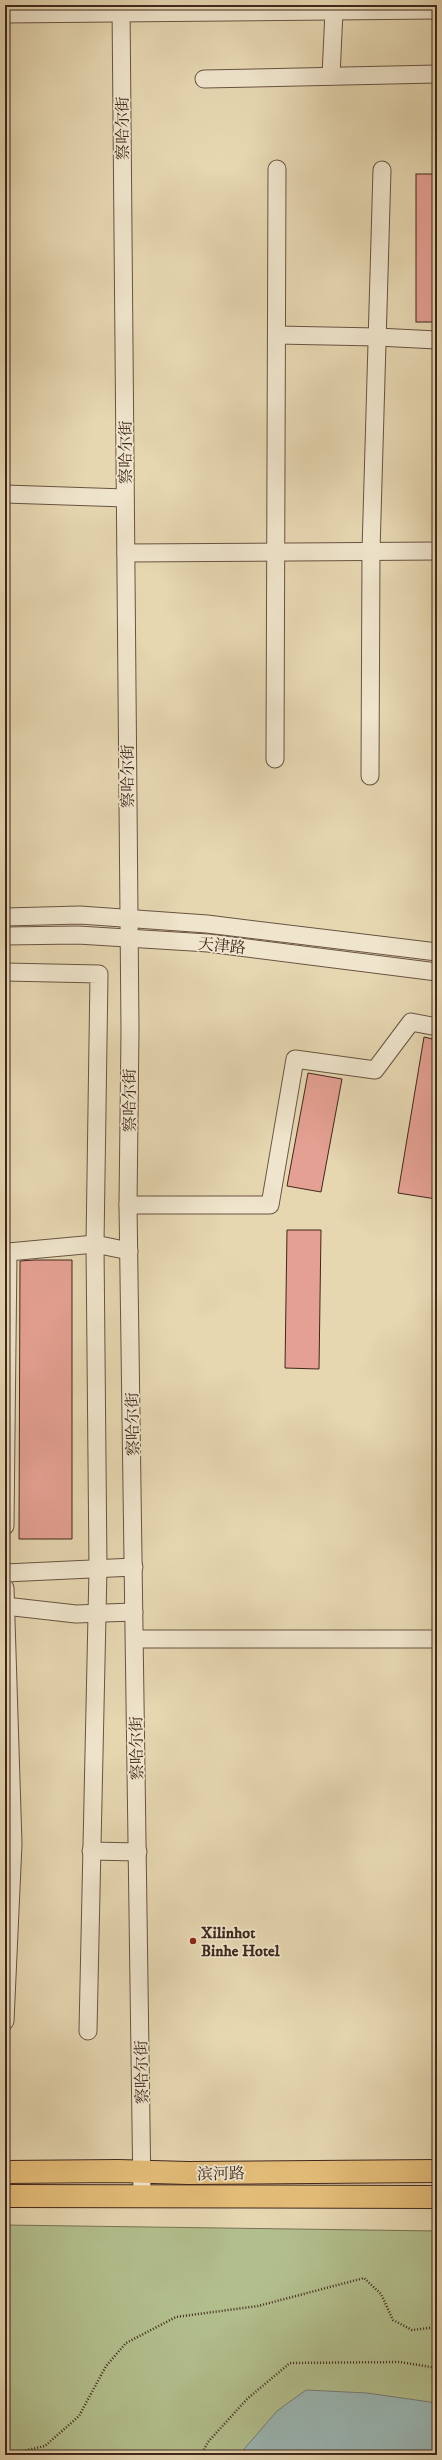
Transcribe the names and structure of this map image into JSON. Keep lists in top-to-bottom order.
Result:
{
  "streets": {
    "main road": ["滨河路"],
    "street": ["察哈尔街", "天津路"]
  },
  "crossings": [
    ["察哈尔街", "天津路"],
    ["察哈尔街", "滨河路"]
  ],
  "places": ["Xilinhot Binhe Hotel"]
}
